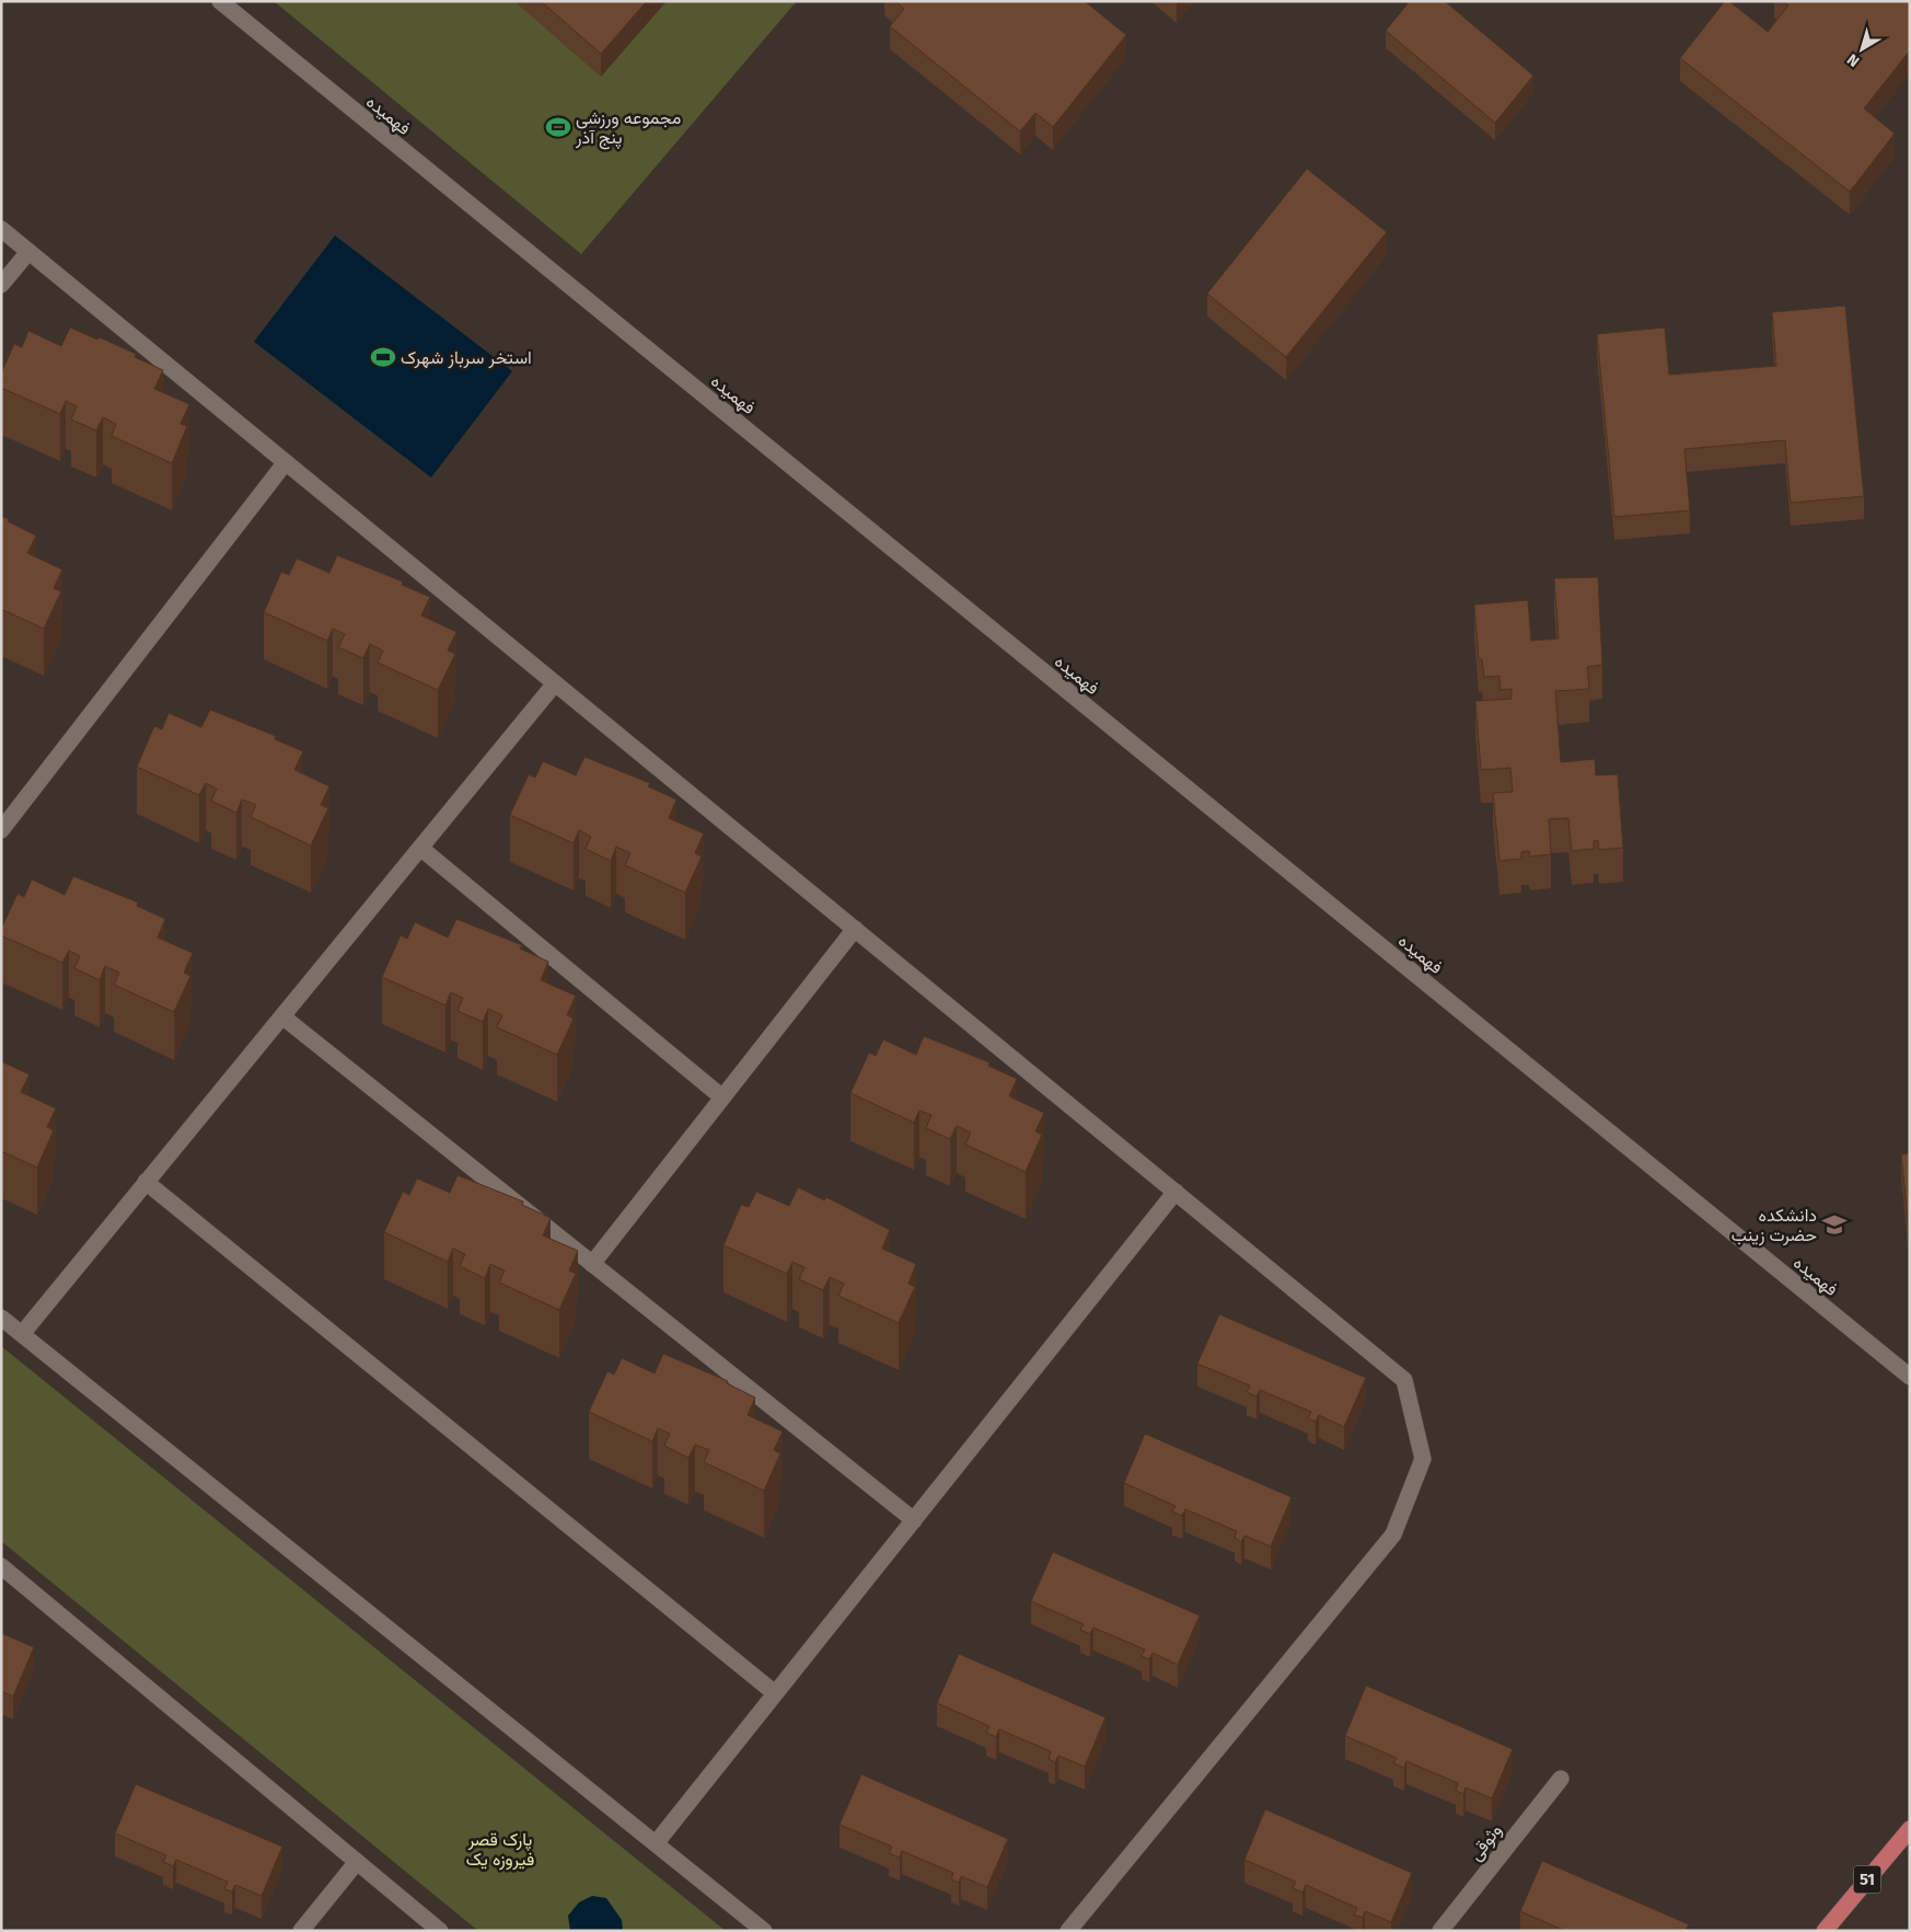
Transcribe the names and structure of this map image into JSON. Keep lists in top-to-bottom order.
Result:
{
  "streets": {
    "highway": ["51"],
    "street": ["فهمیده", "وثوقی"]
  },
  "parks": ["پارک قصر فیروزه یک"],
  "places": {
    "sports": ["مجموعه ورزشی پنج آذر", "استخر سرباز شهرک"],
    "school or university": ["دانشکده حضرت زینب"]
  },
  "north": "bottom left"
}
